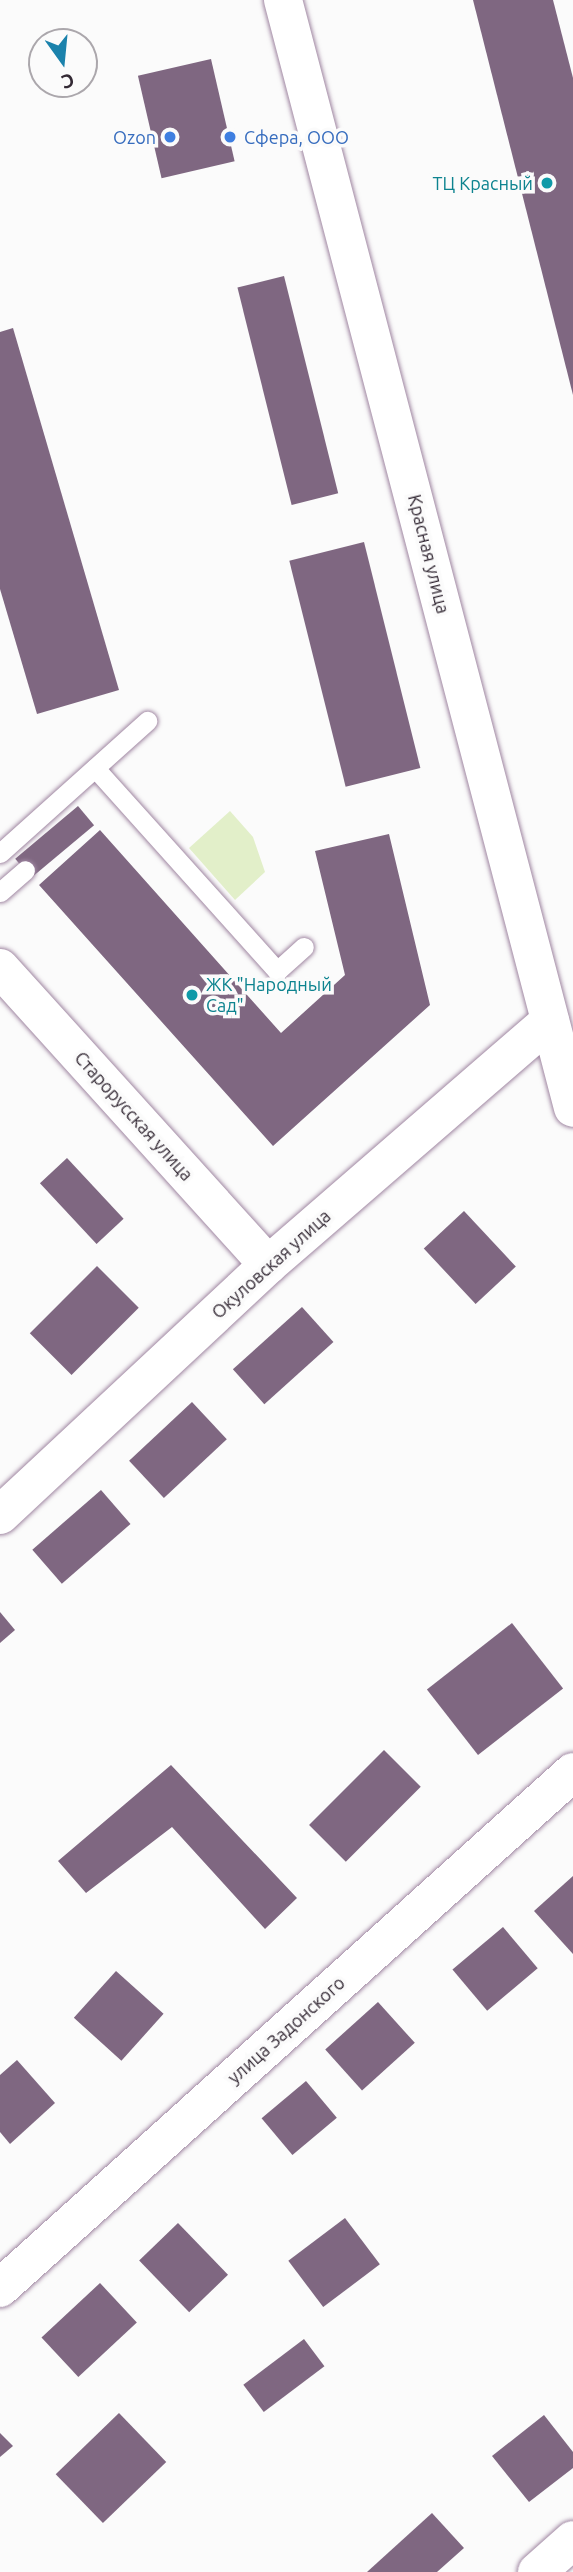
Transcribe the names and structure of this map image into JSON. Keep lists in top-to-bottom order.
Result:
{
  "streets": {
    "street": [
      "Красная улица",
      "Старорусская улица",
      "Окуловская улица",
      "улица Задонского"
    ]
  },
  "crossings": [
    ["Красная улица", "Окуловская улица"],
    ["Старорусская улица", "Окуловская улица"]
  ],
  "places": [
    "Ozon",
    "Сфера, ООО",
    "ТЦ Красный",
    "ЖК \"Народный Сад\""
  ],
  "north": "bottom"
}
